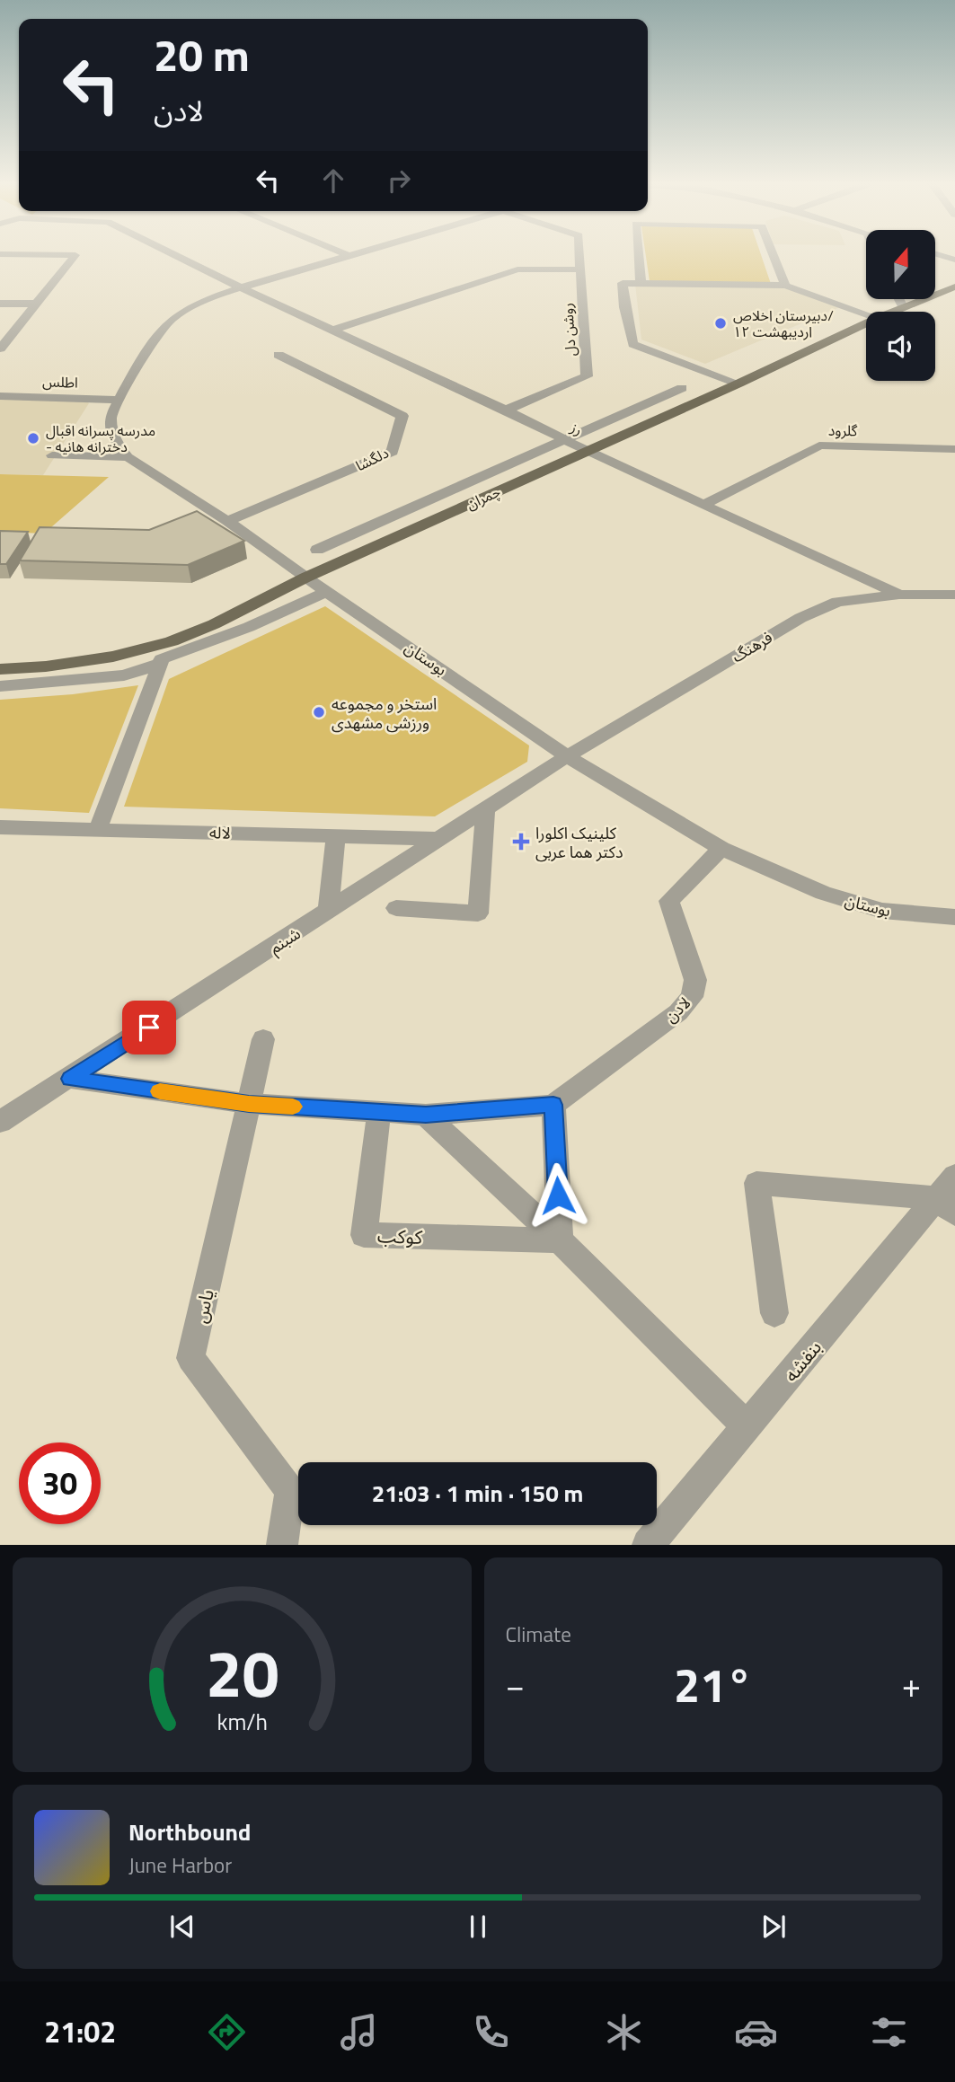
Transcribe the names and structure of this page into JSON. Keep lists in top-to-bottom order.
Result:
{
  "streets": {
    "main road": ["چمران"],
    "street": [
      "روشن دل",
      "اطلس",
      "رز",
      "گلرود",
      "دلگشا",
      "فرهنگ",
      "بوستان",
      "لاله",
      "شبنم",
      "لادن",
      "کوکب",
      "یاس",
      "بنفشه"
    ]
  },
  "crossings": [
    ["روشن دل", "رز"],
    ["اطلس", "بوستان"],
    ["رز", "گلرود"],
    ["رز", "چمران"],
    ["رز", "فرهنگ"],
    ["رز", "بوستان"],
    ["دلگشا", "بوستان"],
    ["چمران", "بوستان"],
    ["فرهنگ", "بوستان"],
    ["فرهنگ", "شبنم"],
    ["بوستان", "شبنم"],
    ["بوستان", "لادن"],
    ["لاله", "شبنم"]
  ],
  "places": {
    "other": ["دبیرستان اخلاص/ ۱۲ اردیبهشت", "مدرسه پسرانه اقبال - دخترانه هانیه", "استخر و مجموعه ورزشی مشهدی"],
    "health": ["کلینیک اکلورا دکتر هما عربی"]
  },
  "north": "top",
  "page": {
    "turn": ["20 m", "لادن"],
    "limit": "30",
    "trip": "21:03 · 1 min · 150 m",
    "tile": "Climate",
    "heat": ["−", "21°", "+"],
    "song": ["Northbound", "June Harbor"],
    "tabs": "21:02",
    "gauge": ["20", "km/h"]
  }
}
